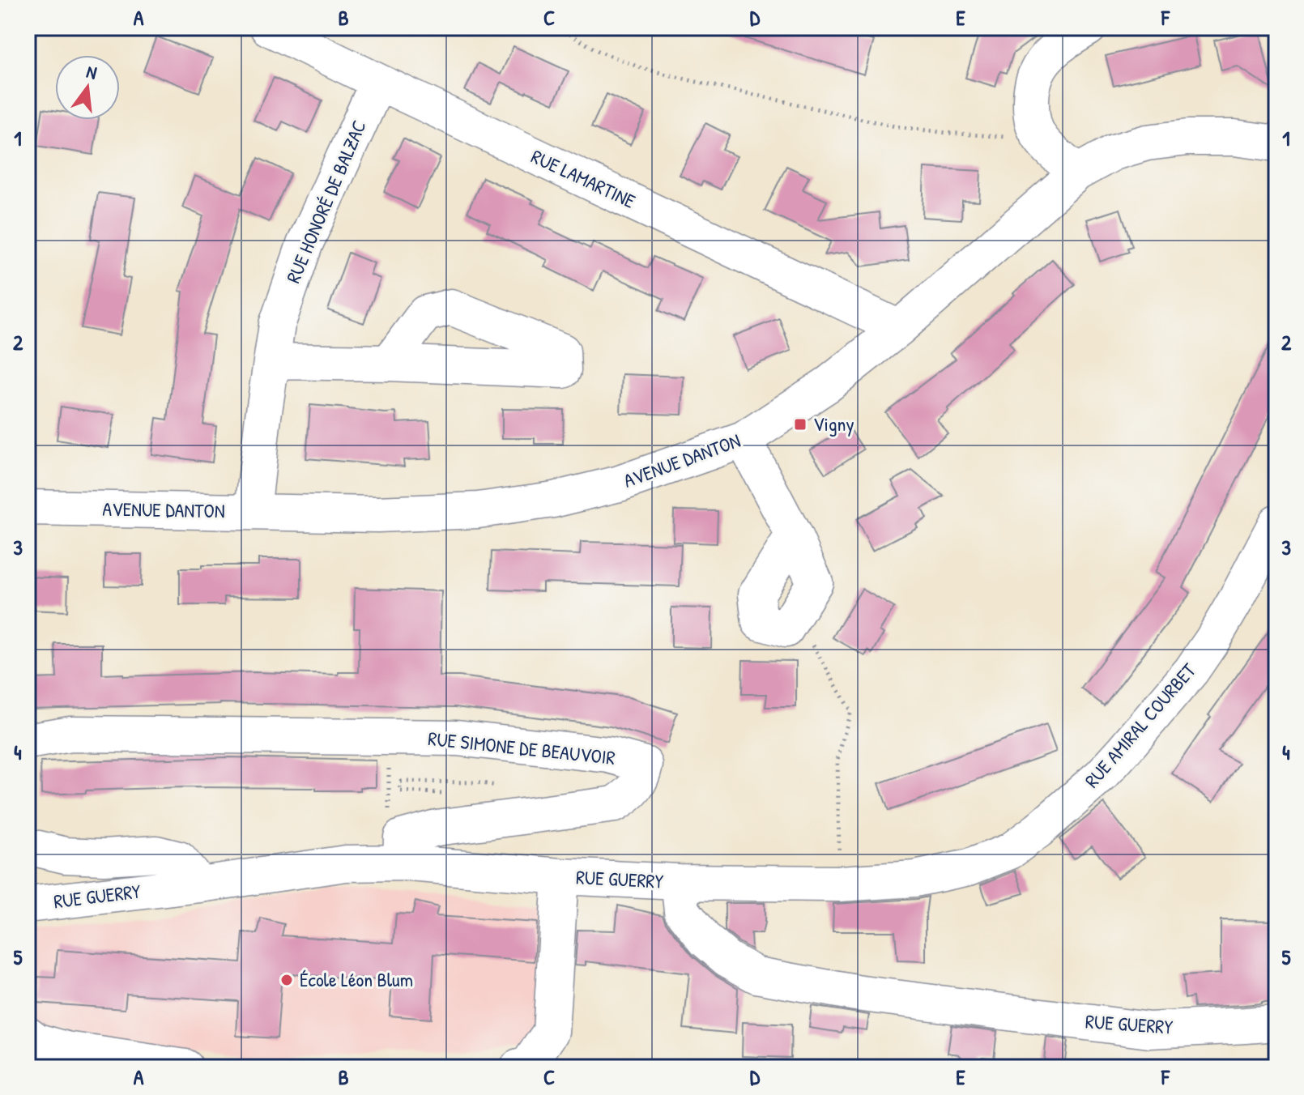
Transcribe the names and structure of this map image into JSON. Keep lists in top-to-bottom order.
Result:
{
  "streets": {
    "street": [
      "RUE LAMARTINE",
      "RUE HONORÉ DE BALZAC",
      "AVENUE DANTON",
      "RUE AMIRAL COURBET",
      "RUE SIMONE DE BEAUVOIR",
      "RUE GUERRY"
    ]
  },
  "crossings": [
    ["RUE LAMARTINE", "RUE HONORÉ DE BALZAC"],
    ["RUE LAMARTINE", "AVENUE DANTON"],
    ["RUE HONORÉ DE BALZAC", "AVENUE DANTON"],
    ["RUE AMIRAL COURBET", "RUE GUERRY"],
    ["RUE SIMONE DE BEAUVOIR", "RUE GUERRY"]
  ],
  "places": {
    "transit": ["Vigny"],
    "other": ["École Léon Blum"]
  },
  "north": "top",
  "grid": {
    "columns": [
      "A",
      "B",
      "C",
      "D",
      "E",
      "F"
    ],
    "rows": [
      "1",
      "2",
      "3",
      "4",
      "5"
    ]
  }
}
